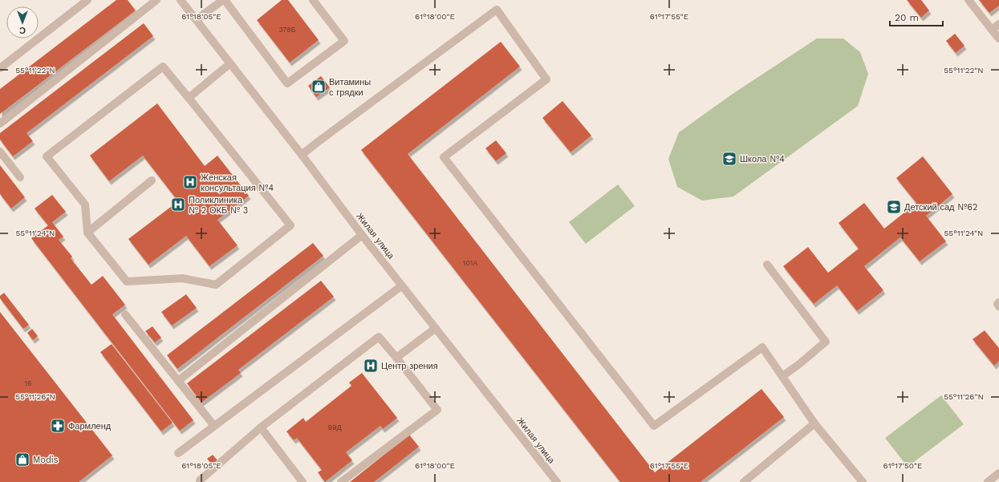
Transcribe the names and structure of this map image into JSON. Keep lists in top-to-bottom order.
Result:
{
  "streets": {
    "street": ["Жилая улица"]
  },
  "places": {
    "shop": ["Витамины с грядки", "Modis"],
    "school or university": ["Школа №4", "Детский сад №62"],
    "hospital": ["Женская консультация №4", "Поликлиника № 2 ОКБ № 3", "Центр зрения"],
    "pharmacy": ["Фармленд"]
  },
  "house_numbers": [
    "378Б",
    "101А",
    "16",
    "99Д"
  ],
  "scale_bar": "20 m",
  "north": "bottom",
  "coordinates": [
    "61°18'05\"E",
    "61°18'00\"E",
    "61°17'55\"E",
    "55°11'22\"N",
    "55°11'24\"N",
    "55°11'26\"N",
    "61°17'50\"E"
  ]
}
